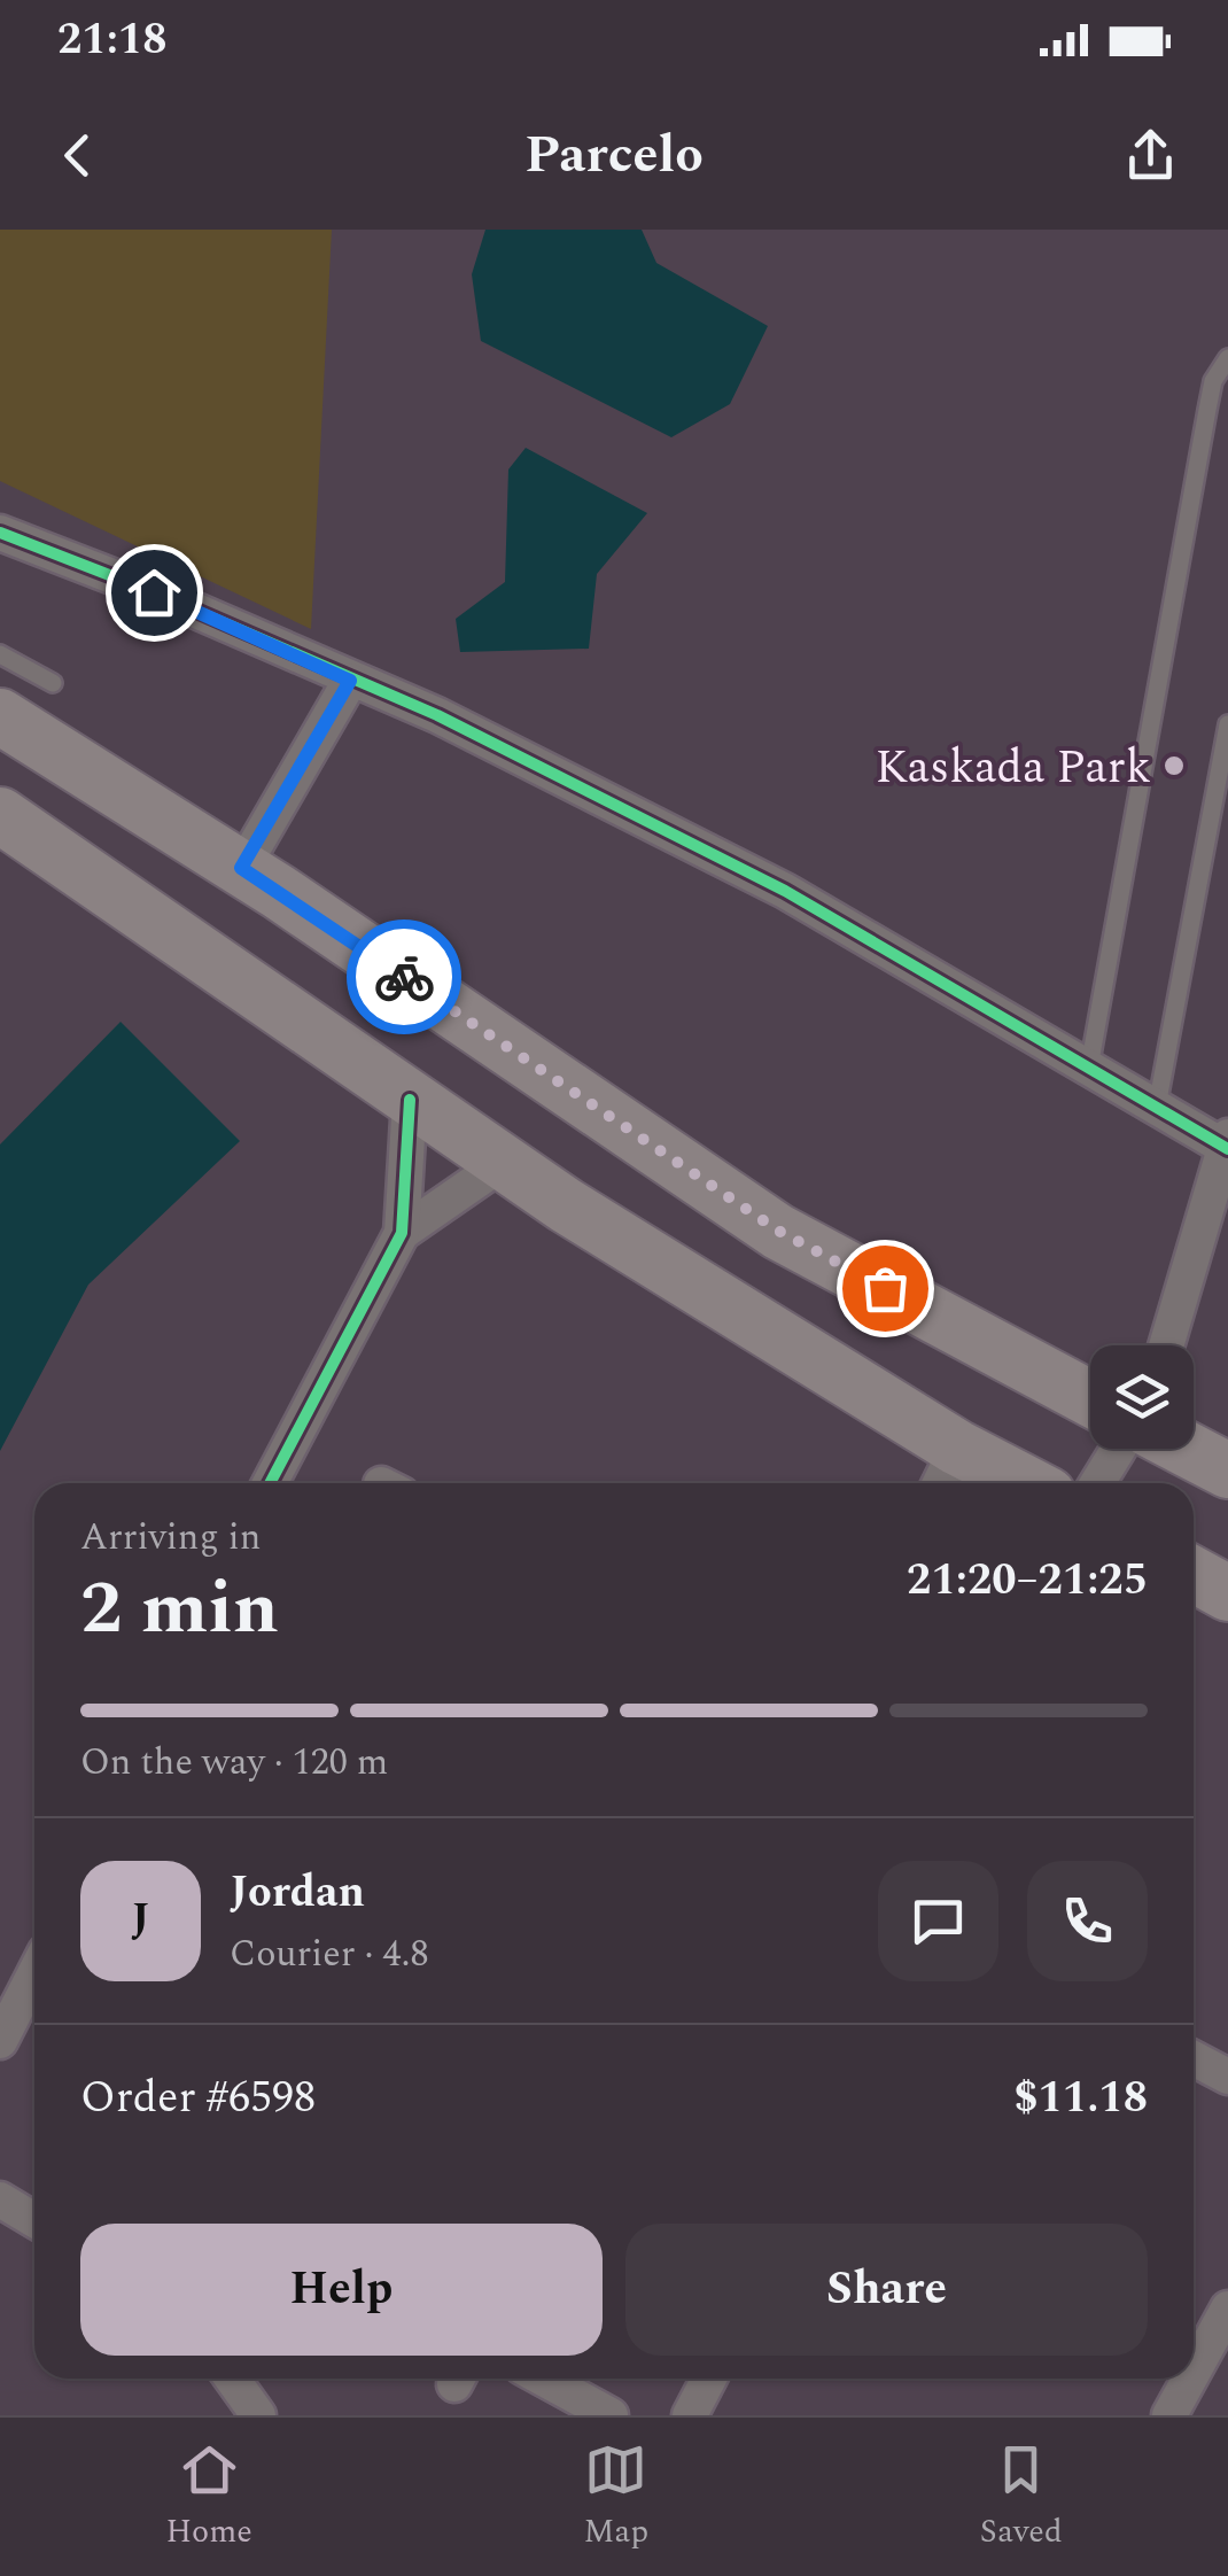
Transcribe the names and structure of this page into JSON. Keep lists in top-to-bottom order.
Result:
{
  "places": ["Kaskada Park"],
  "page": {
    "status": "21:18",
    "header": "Parcelo",
    "heading": ["2 min", "Arriving in", "21:20–21:25"],
    "panel": [
      "Jordan",
      "Courier · 4.8",
      "Order #6598",
      "$11.18"
    ],
    "bar": "On the way · 120 m",
    "round": "J",
    "buttons": ["Help", "Share"],
    "tabs": ["Home", "Map", "Saved"]
  }
}
